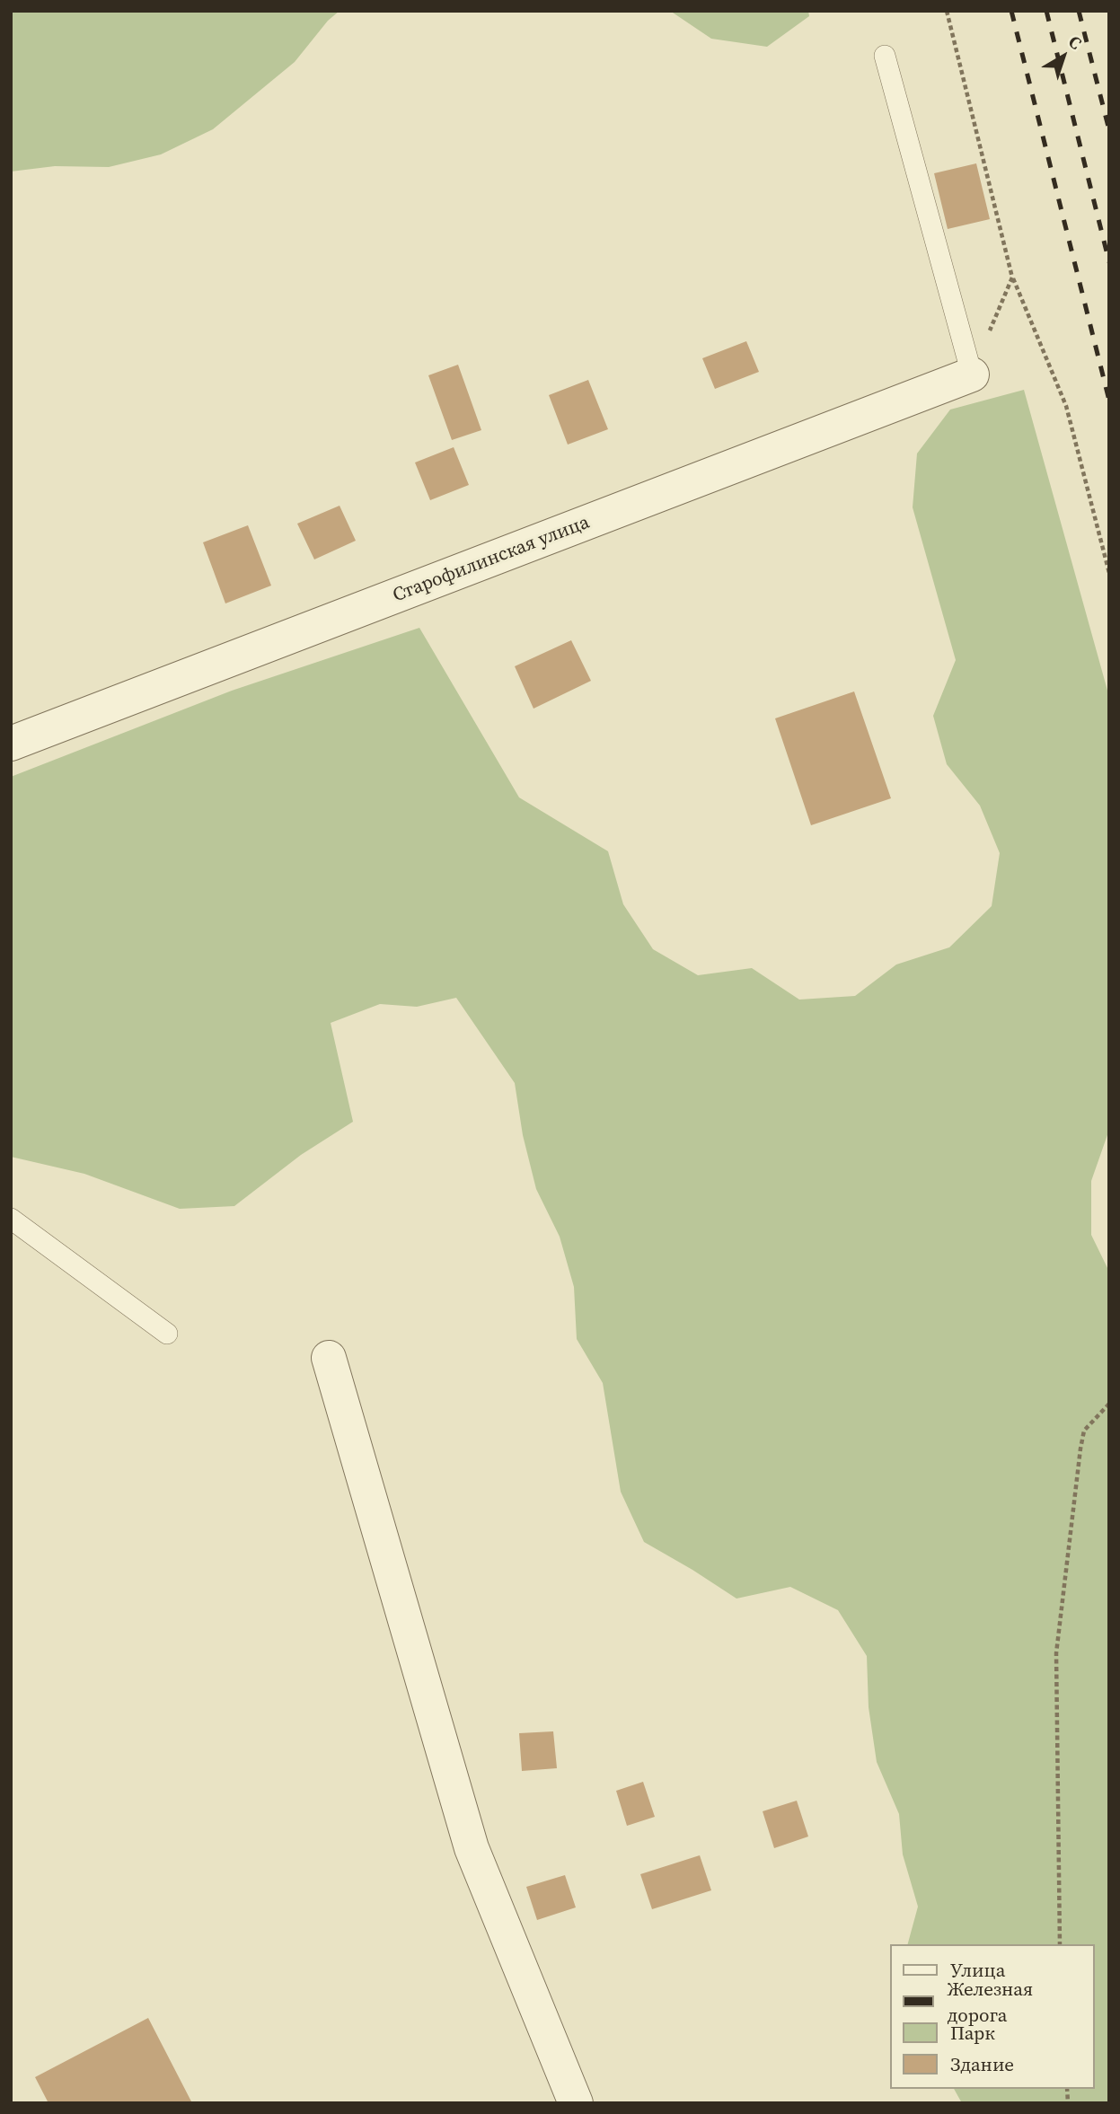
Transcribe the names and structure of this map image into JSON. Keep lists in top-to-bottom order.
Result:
{
  "streets": {
    "street": ["Старофилинская улица"]
  },
  "legend": [
    "Улица",
    "Железная дорога",
    "Парк",
    "Здание"
  ],
  "north": "top right"
}
